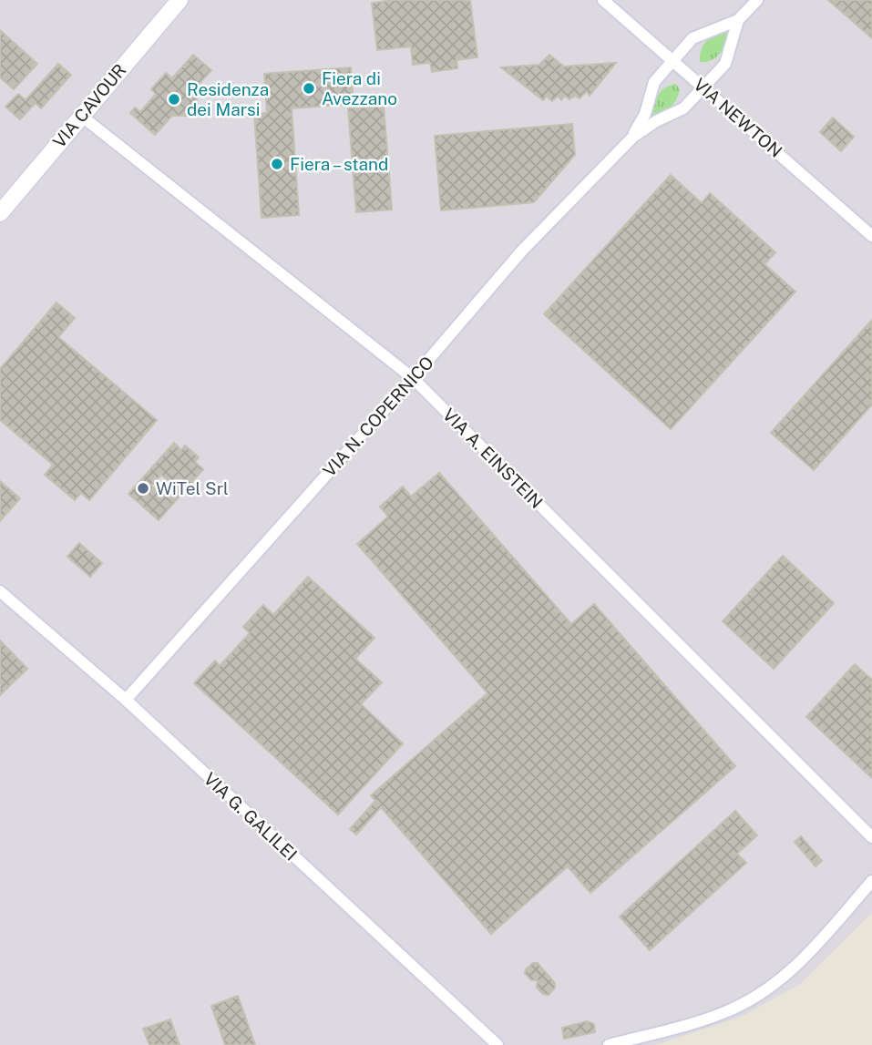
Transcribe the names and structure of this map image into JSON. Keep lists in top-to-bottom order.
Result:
{
  "streets": {
    "main road": ["VIA CAVOUR"],
    "street": [
      "VIA NEWTON",
      "VIA N. COPERNICO",
      "VIA A. EINSTEIN",
      "VIA G. GALILEI"
    ]
  },
  "crossings": [
    ["VIA CAVOUR", "VIA A. EINSTEIN"],
    ["VIA N. COPERNICO", "VIA A. EINSTEIN"],
    ["VIA N. COPERNICO", "VIA G. GALILEI"]
  ],
  "places": [
    "Fiera di Avezzano",
    "Residenza dei Marsi",
    "Fiera – stand",
    "WiTel Srl"
  ]
}
